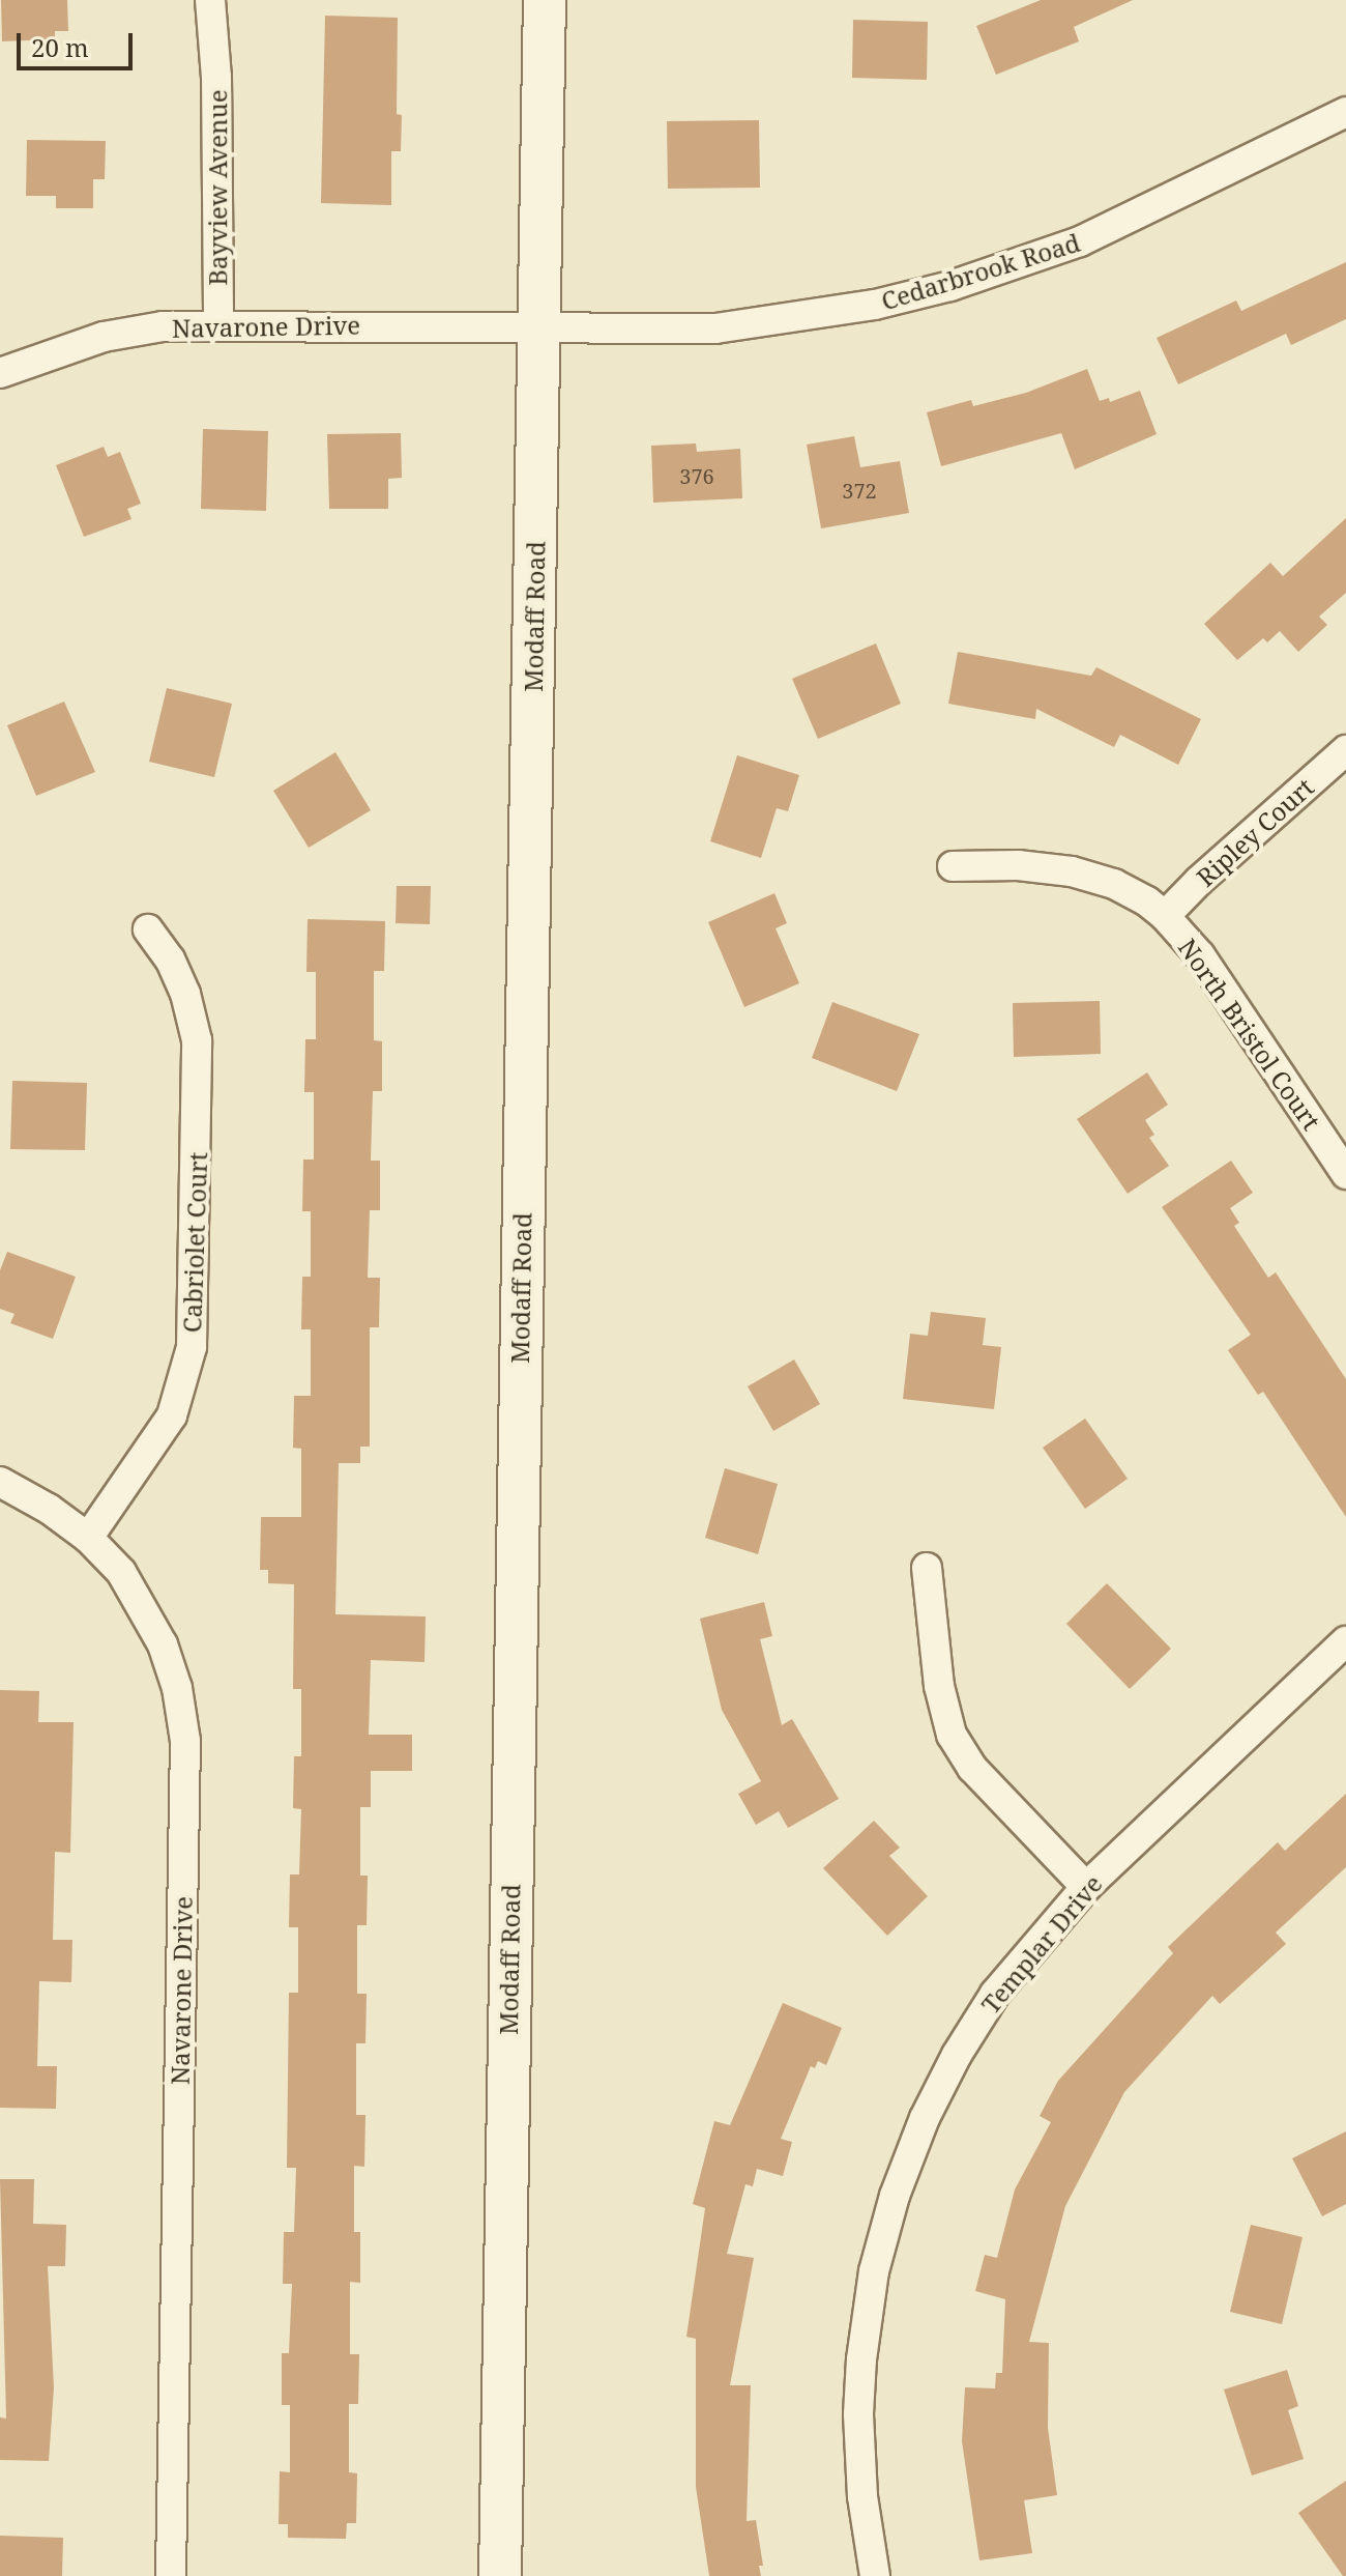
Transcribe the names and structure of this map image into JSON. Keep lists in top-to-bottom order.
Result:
{
  "streets": {
    "street": [
      "Bayview Avenue",
      "Cedarbrook Road",
      "Navarone Drive",
      "Modaff Road",
      "Ripley Court",
      "North Bristol Court",
      "Cabriolet Court",
      "Templar Drive"
    ]
  },
  "crossings": [
    ["Bayview Avenue", "Navarone Drive"],
    ["Cedarbrook Road", "Navarone Drive"],
    ["Cedarbrook Road", "Modaff Road"],
    ["Navarone Drive", "Modaff Road"],
    ["Navarone Drive", "Cabriolet Court"],
    ["Ripley Court", "North Bristol Court"]
  ],
  "house_numbers": ["376", "372"],
  "scale_bar": "20 m"
}
